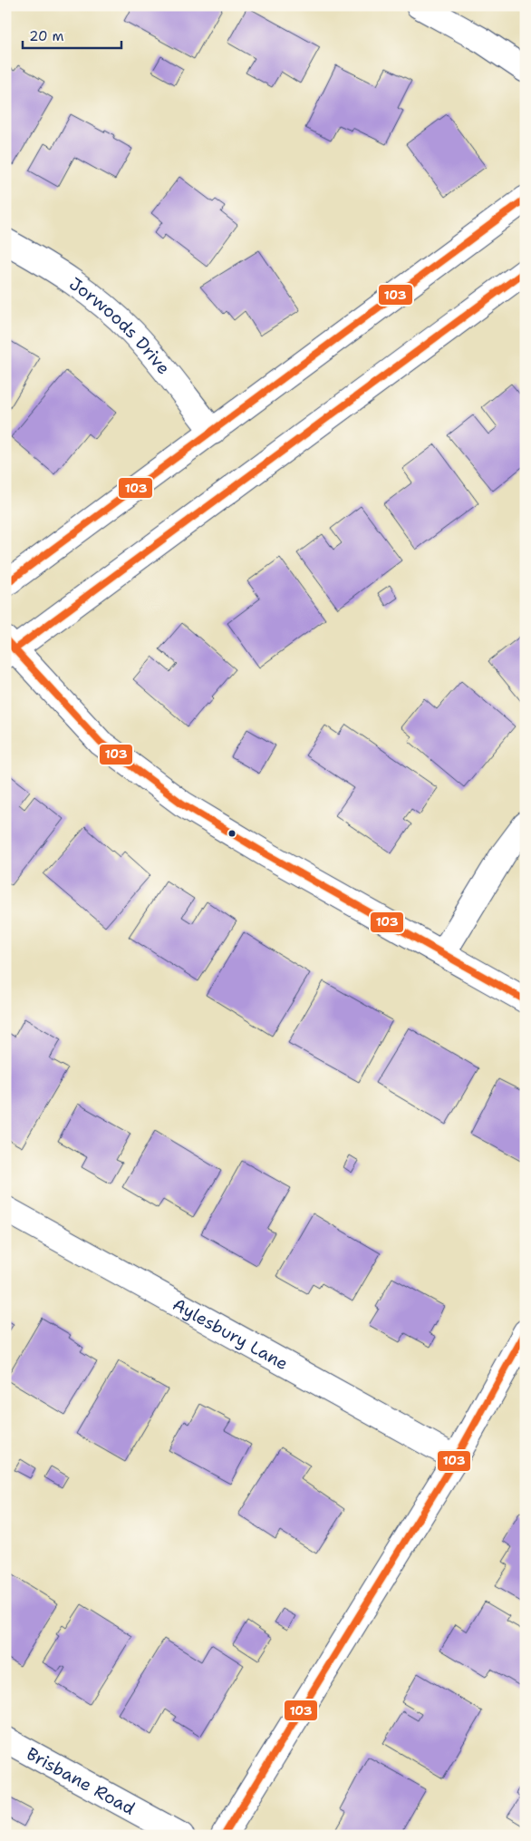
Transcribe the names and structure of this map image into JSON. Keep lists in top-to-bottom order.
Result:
{
  "streets": {
    "street": ["Jorwoods Drive", "Aylesbury Lane", "Brisbane Road"]
  },
  "lines": ["transit line 103"],
  "scale_bar": "20 m"
}
